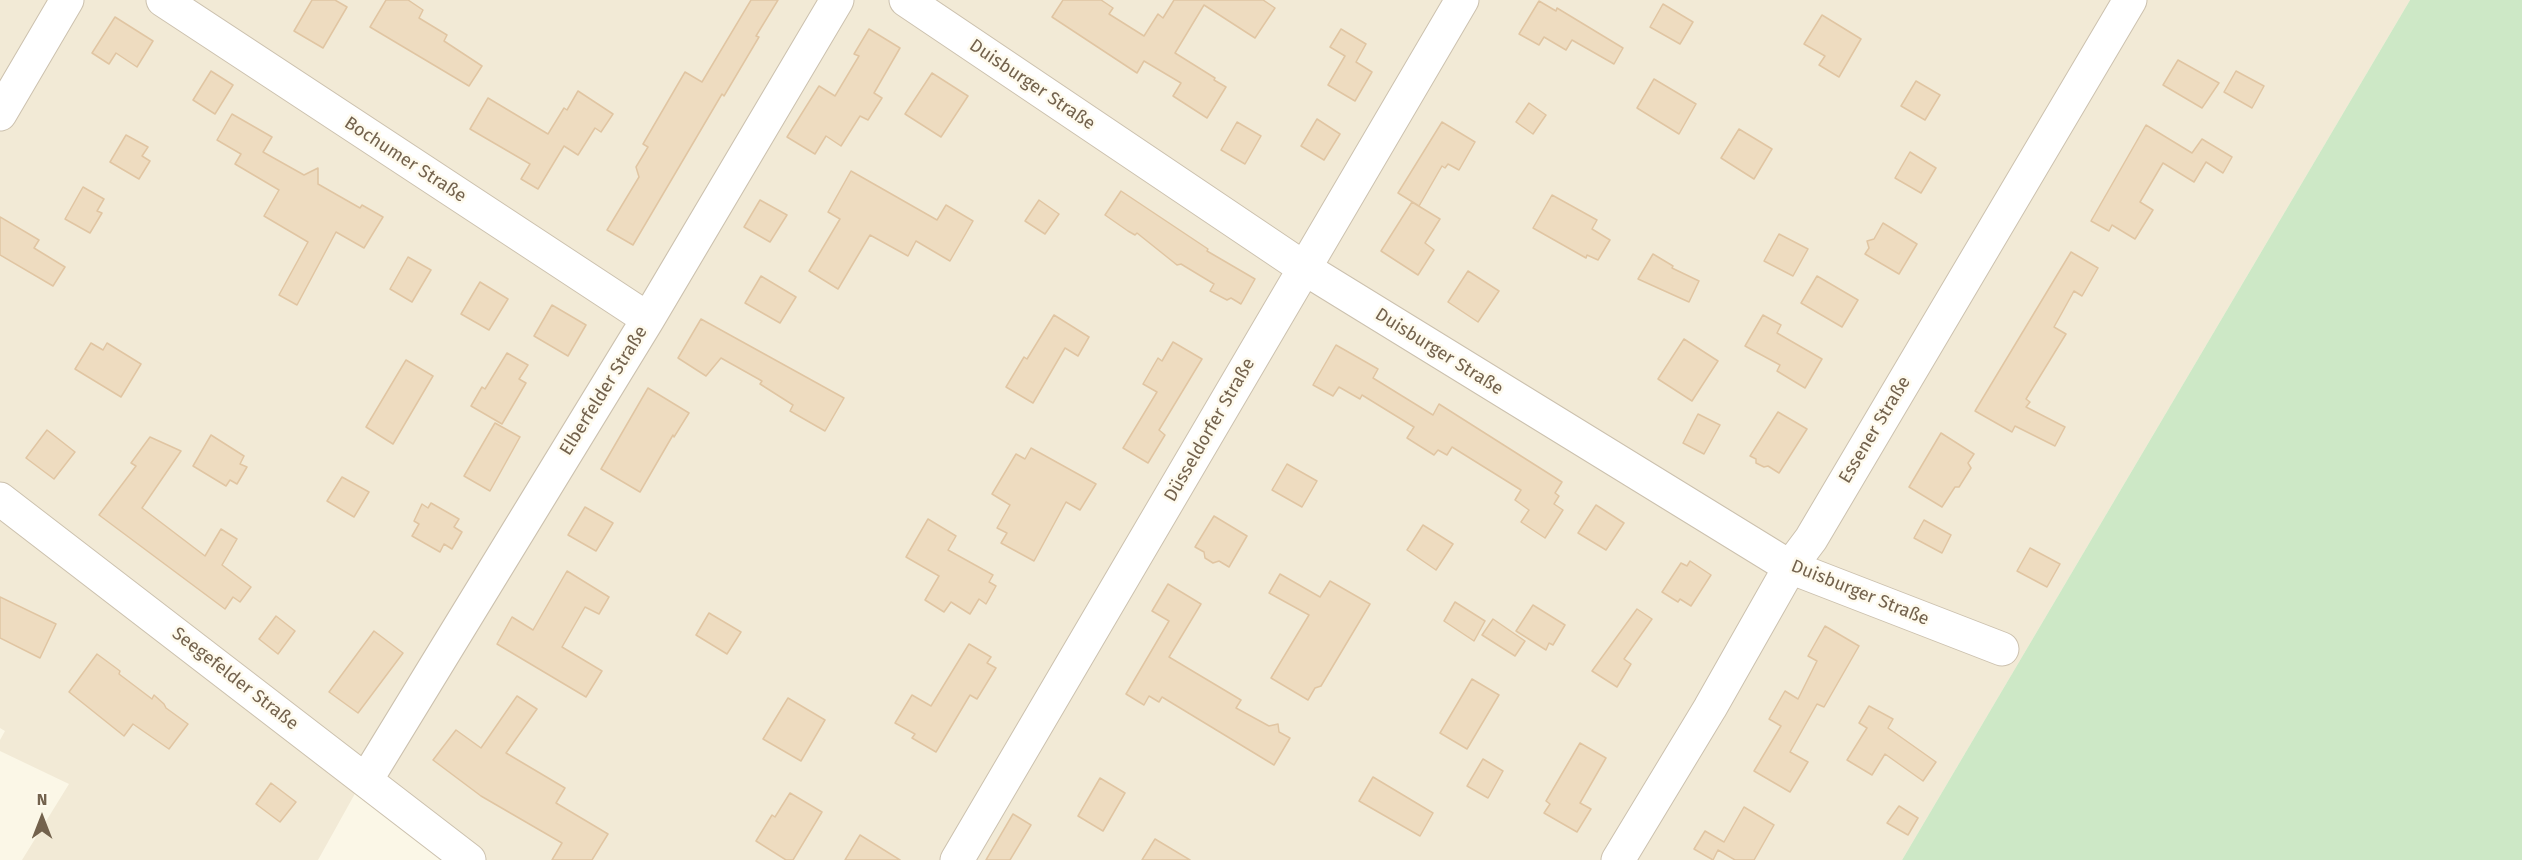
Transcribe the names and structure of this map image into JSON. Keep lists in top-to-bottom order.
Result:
{
  "streets": {
    "street": [
      "Duisburger Straße",
      "Bochumer Straße",
      "Elberfelder Straße",
      "Düsseldorfer Straße",
      "Essener Straße",
      "Seegefelder Straße"
    ]
  },
  "crossings": [
    ["Duisburger Straße", "Düsseldorfer Straße"],
    ["Duisburger Straße", "Essener Straße"],
    ["Bochumer Straße", "Elberfelder Straße"],
    ["Elberfelder Straße", "Seegefelder Straße"]
  ],
  "north": "top"
}
